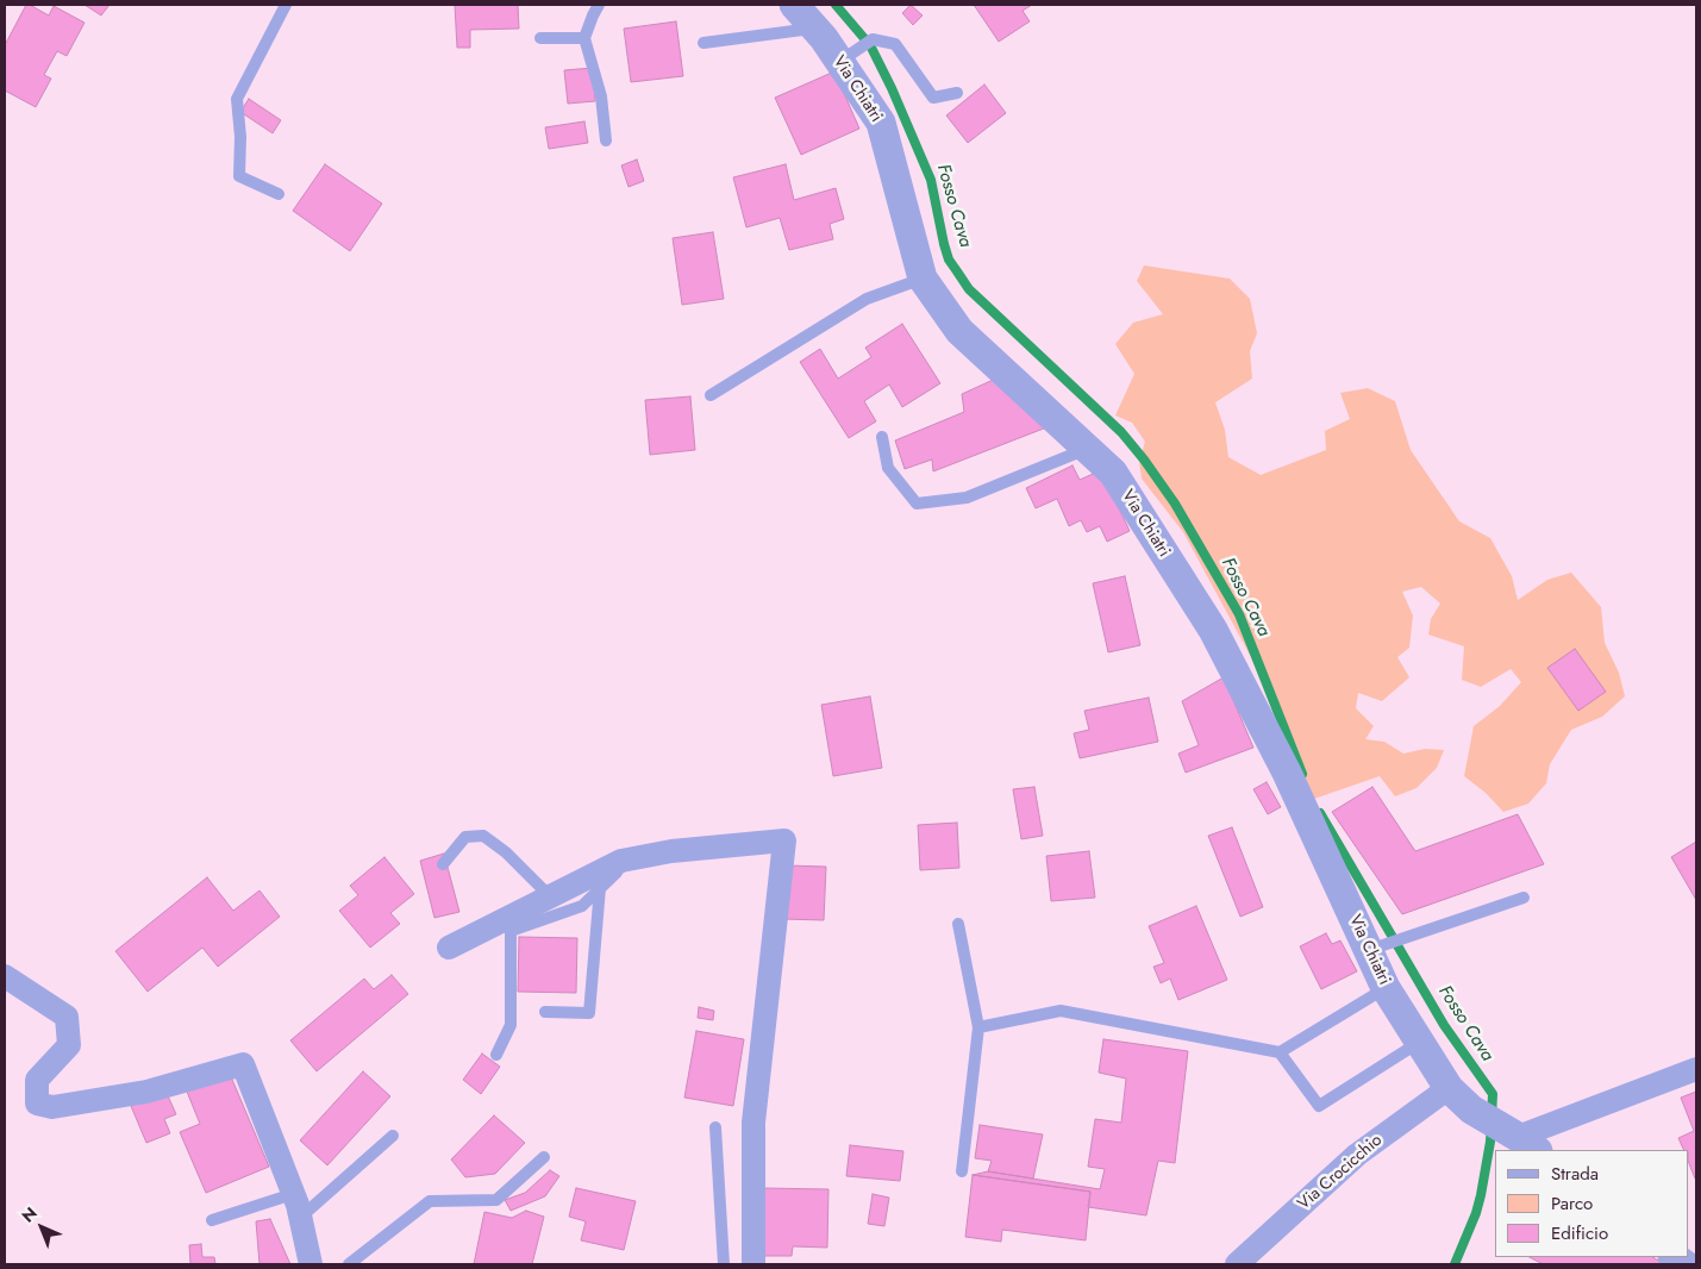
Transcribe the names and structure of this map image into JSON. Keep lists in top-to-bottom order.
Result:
{
  "streets": {
    "street": ["Via Chiatri", "Via Crocicchio"]
  },
  "crossings": [
    ["Via Chiatri", "Via Crocicchio"]
  ],
  "water": ["Fosso Cava"],
  "legend": ["Strada", "Parco", "Edificio"],
  "north": "top left"
}
